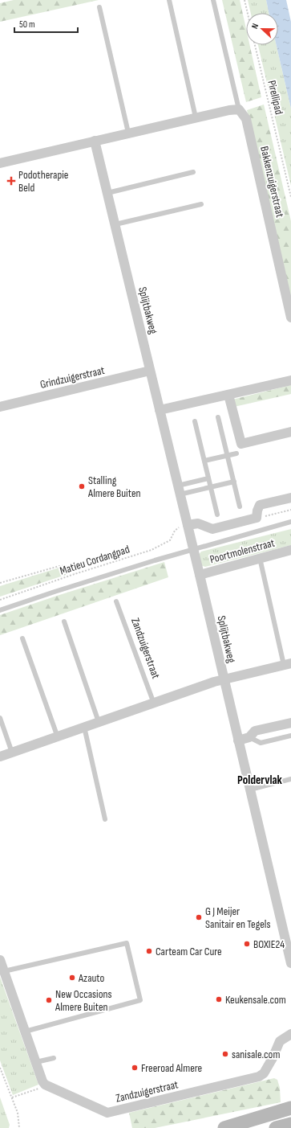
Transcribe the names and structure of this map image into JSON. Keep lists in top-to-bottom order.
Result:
{
  "streets": {
    "street": [
      "Bakkenzuigerstraat",
      "Splijtbakweg",
      "Grindzuigerstraat",
      "Poortmolenstraat",
      "Zandzuigerstraat"
    ],
    "path": ["Pirellipad", "Matieu Cordangpad"]
  },
  "crossings": [
    ["Splijtbakweg", "Grindzuigerstraat"],
    ["Splijtbakweg", "Poortmolenstraat"],
    ["Splijtbakweg", "Matieu Cordangpad"]
  ],
  "districts": ["Poldervlak"],
  "places": {
    "health": ["Podotherapie Beld"],
    "other": [
      "Stalling Almere Buiten",
      "G J Meijer Sanitair en Tegels",
      "BOXIE24",
      "Carteam Car Cure",
      "Azauto",
      "Keukensale.com",
      "New Occasions Almere Buiten",
      "sanisale.com",
      "Freeroad Almere"
    ]
  },
  "scale_bar": "50 m",
  "north": "left"
}
